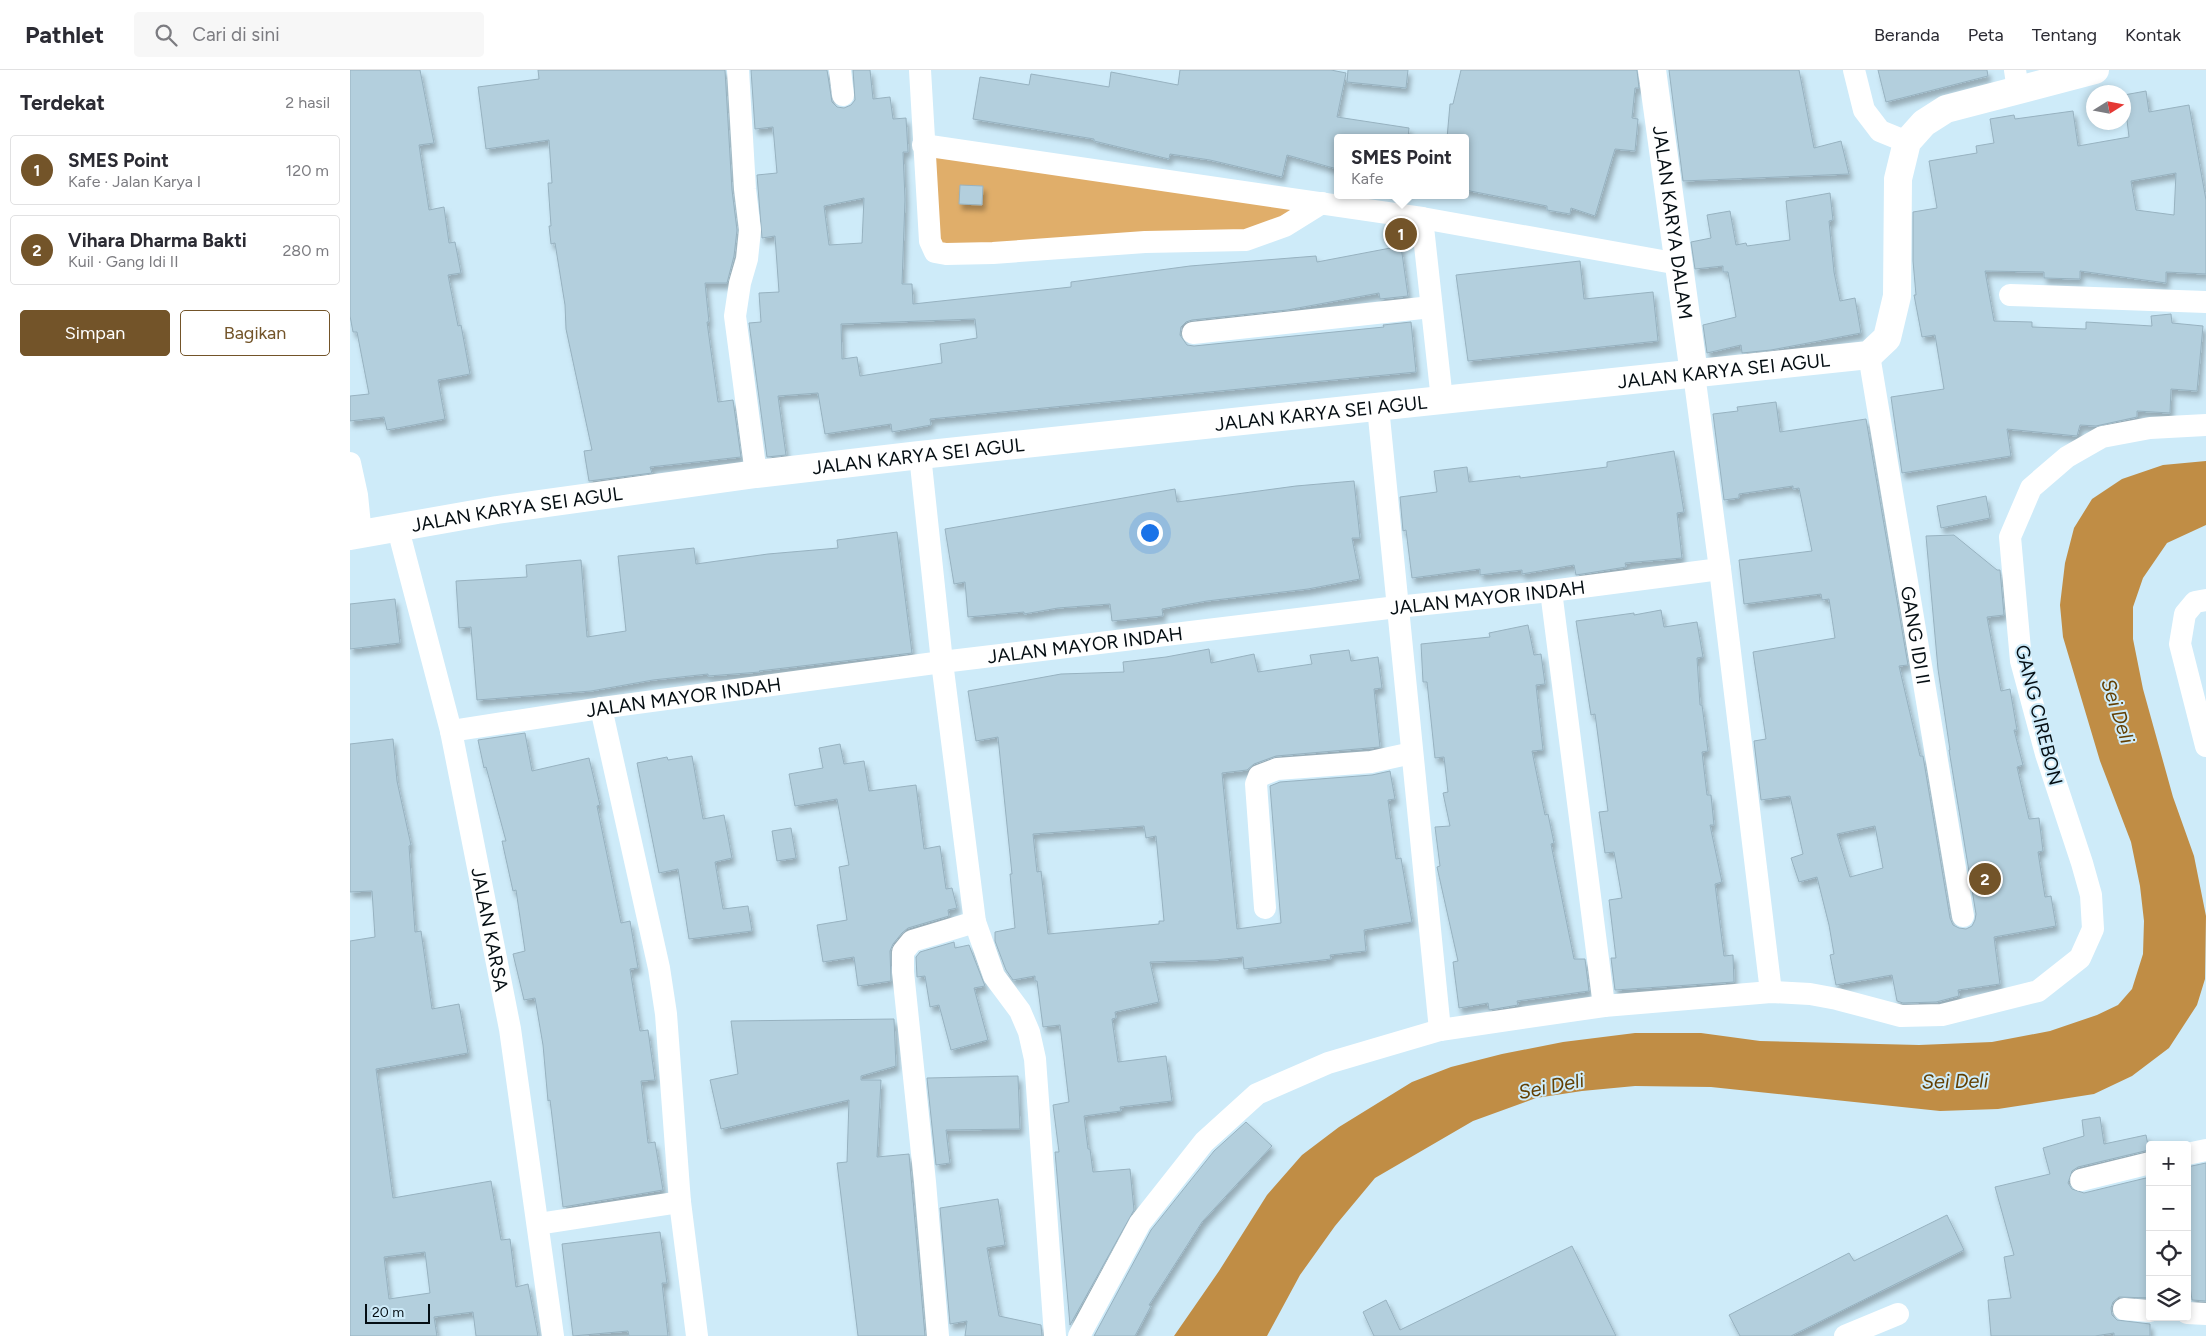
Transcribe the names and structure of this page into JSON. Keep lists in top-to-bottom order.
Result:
{
  "streets": {
    "main road": ["JALAN KARYA DALAM", "JALAN KARYA SEI AGUL"],
    "street": [
      "JALAN MAYOR INDAH",
      "GANG IDI II",
      "GANG CIREBON",
      "JALAN KARSA"
    ]
  },
  "crossings": [
    ["JALAN KARYA DALAM", "JALAN KARYA SEI AGUL"],
    ["JALAN KARYA SEI AGUL", "GANG IDI II"],
    ["JALAN KARYA SEI AGUL", "JALAN KARSA"],
    ["JALAN MAYOR INDAH", "JALAN KARSA"]
  ],
  "water": ["Sei Deli"],
  "scale_bar": "20 m",
  "north": "right",
  "page": {
    "header": "Pathlet",
    "search": "Cari di sini",
    "nav": [
      "Beranda",
      "Peta",
      "Tentang",
      "Kontak"
    ],
    "heading": ["Terdekat", "2 hasil"],
    "popup": ["SMES Point", "Kafe"],
    "list": [
      {
        "mark": "1",
        "name": "SMES Point",
        "note": "Kafe · Jalan Karya I",
        "value": "120 m"
      },
      {
        "mark": "2",
        "name": "Vihara Dharma Bakti",
        "note": "Kuil · Gang Idi II",
        "value": "280 m"
      }
    ],
    "pins": ["1", "2"],
    "buttons": ["Simpan", "Bagikan"],
    "map_buttons": ["+", "−"],
    "scale": "20 m"
  }
}
